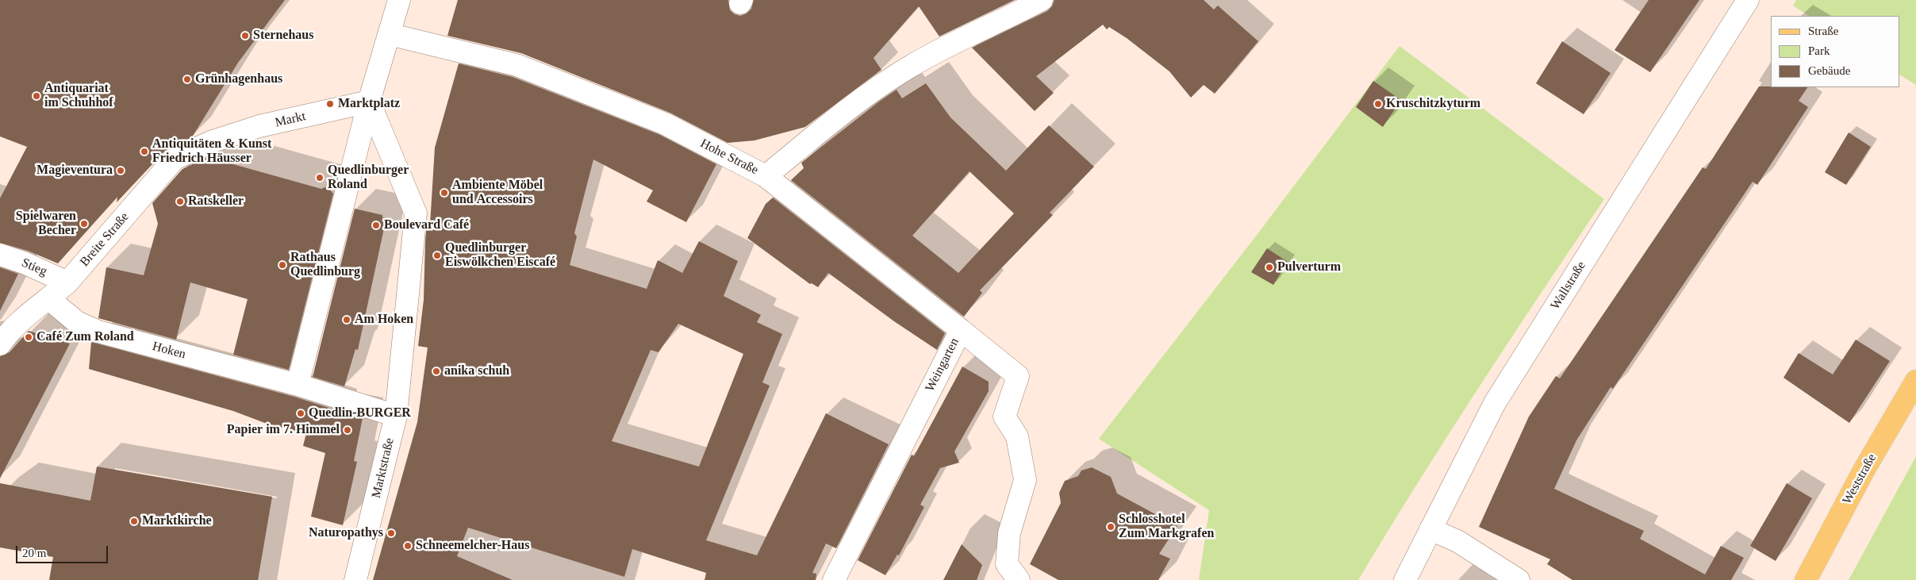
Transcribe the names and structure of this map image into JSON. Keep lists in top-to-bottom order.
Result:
{
  "streets": {
    "main road": ["Weststraße"],
    "street": [
      "Markt",
      "Hohe Straße",
      "Breite Straße",
      "Stieg",
      "Wallstraße",
      "Hoken",
      "Weingarten",
      "Marktstraße"
    ]
  },
  "crossings": [
    ["Markt", "Breite Straße"],
    ["Markt", "Marktstraße"],
    ["Hohe Straße", "Weingarten"],
    ["Breite Straße", "Stieg"],
    ["Breite Straße", "Hoken"],
    ["Hoken", "Marktstraße"]
  ],
  "places": [
    "Sternehaus",
    "Grünhagenhaus",
    "Antiquariat im Schuhhof",
    "Marktplatz",
    "Kruschitzkyturm",
    "Antiquitäten & Kunst Friedrich Häusser",
    "Magieventura",
    "Quedlinburger Roland",
    "Ambiente Möbel und Accessoirs",
    "Ratskeller",
    "Spielwaren Becher",
    "Boulevard Café",
    "Quedlinburger Eiswölkchen Eiscafé",
    "Rathaus Quedlinburg",
    "Pulverturm",
    "Am Hoken",
    "Café Zum Roland",
    "anika schuh",
    "Quedlin-BURGER",
    "Papier im 7. Himmel",
    "Marktkirche",
    "Schlosshotel Zum Markgrafen",
    "Naturopathys",
    "Schneemelcher-Haus"
  ],
  "legend": ["Straße", "Park", "Gebäude"],
  "scale_bar": "20 m"
}
